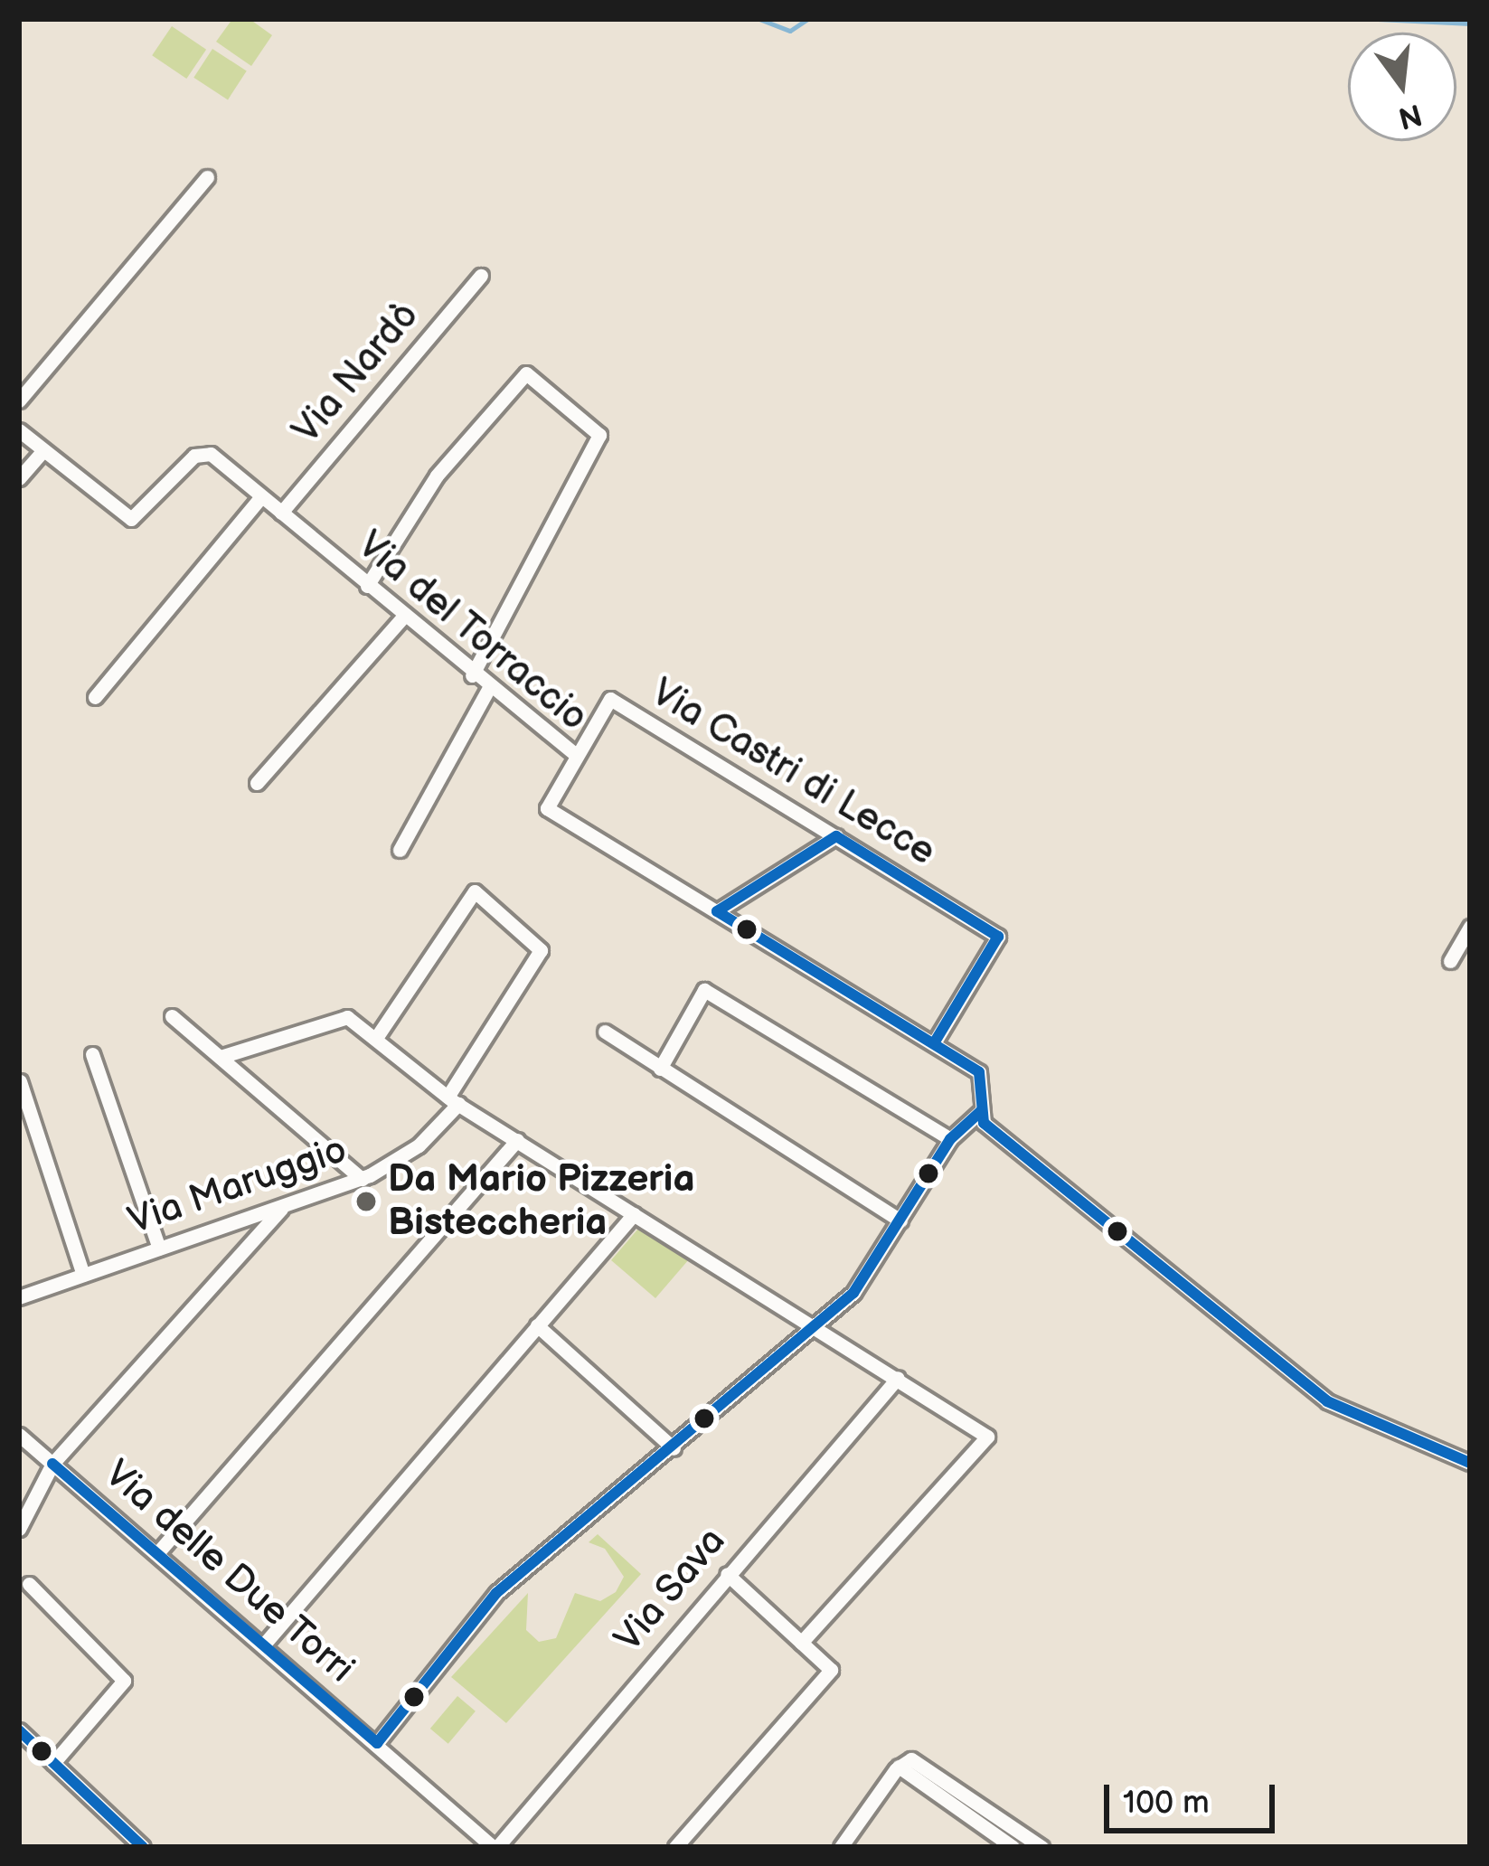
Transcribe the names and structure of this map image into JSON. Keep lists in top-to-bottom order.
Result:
{
  "streets": {
    "street": [
      "Via Nardò",
      "Via del Torraccio",
      "Via Castri di Lecce",
      "Via Maruggio",
      "Via delle Due Torri",
      "Via Sava"
    ]
  },
  "crossings": [
    ["Via Nardò", "Via del Torraccio"],
    ["Via del Torraccio", "Via Castri di Lecce"],
    ["Via delle Due Torri", "Via Sava"]
  ],
  "places": ["Da Mario Pizzeria Bisteccheria"],
  "scale_bar": "100 m",
  "north": "bottom"
}
